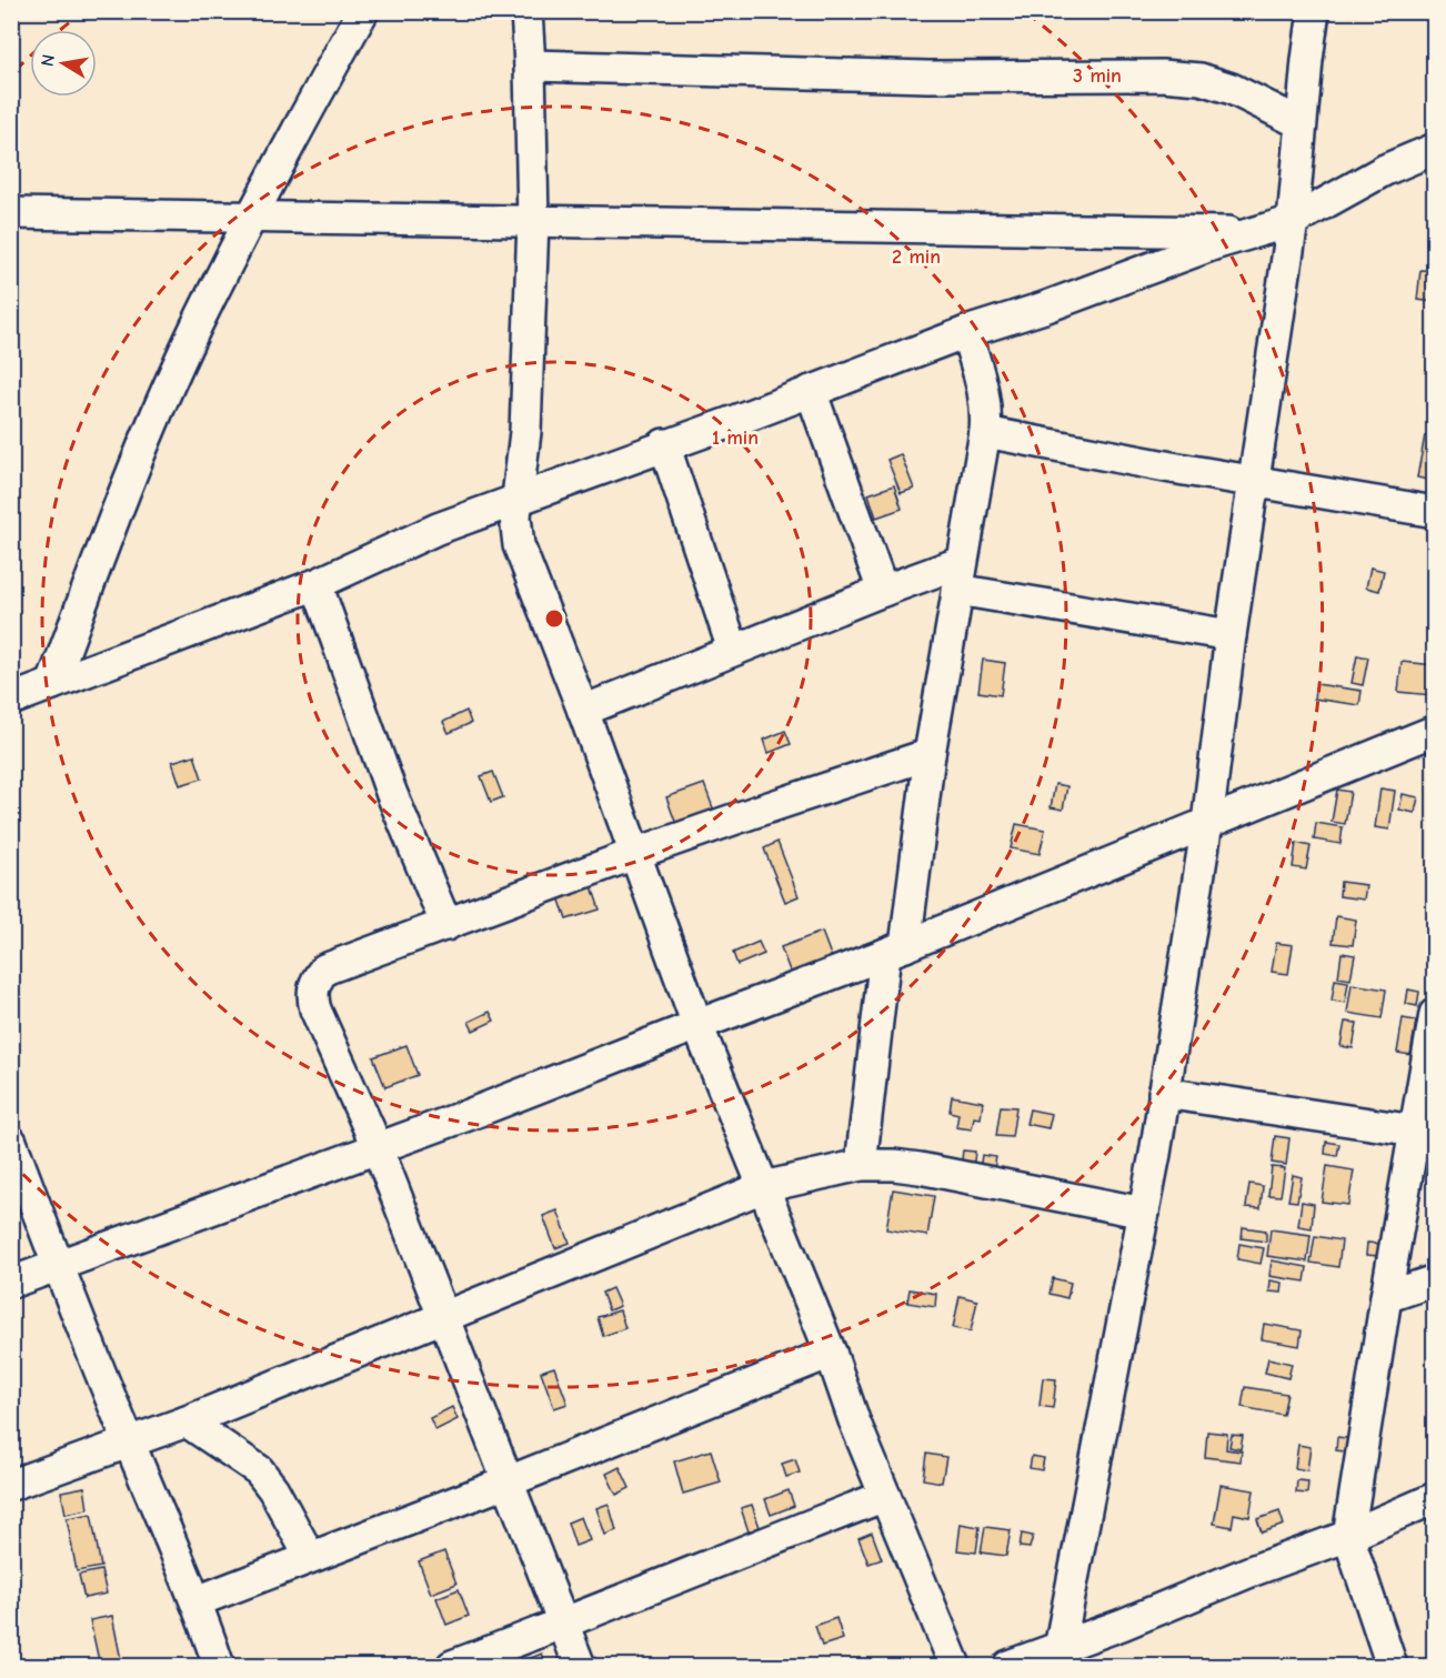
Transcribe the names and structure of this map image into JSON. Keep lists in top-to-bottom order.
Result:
{
  "north": "left",
  "rings": ["3 min", "2 min", "1 min"]
}
